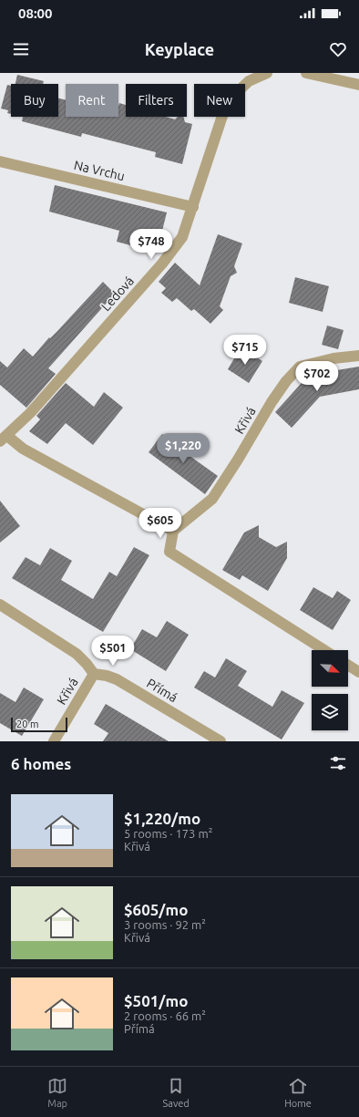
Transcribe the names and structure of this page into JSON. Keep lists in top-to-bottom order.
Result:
{
  "streets": {
    "street": [
      "Na Vrchu",
      "Ledová",
      "Křivá",
      "Přímá"
    ]
  },
  "crossings": [
    ["Na Vrchu", "Ledová"],
    ["Křivá", "Přímá"]
  ],
  "scale_bar": "20 m",
  "north": "bottom right",
  "page": {
    "status": "08:00",
    "header": "Keyplace",
    "chip": [
      "Buy",
      "Rent",
      "Filters",
      "New"
    ],
    "price": [
      "$748",
      "$715",
      "$702",
      "$1,220",
      "$605",
      "$501"
    ],
    "scale": "20 m",
    "heading": "6 homes",
    "list": [
      {
        "name": "$1,220/mo",
        "note": "5 rooms · 173 m² · Křivá"
      },
      {
        "name": "$605/mo",
        "note": "3 rooms · 92 m² · Křivá"
      },
      {
        "name": "$501/mo",
        "note": "2 rooms · 66 m² · Přímá"
      }
    ],
    "tabs": ["Map", "Saved", "Home"]
  }
}
